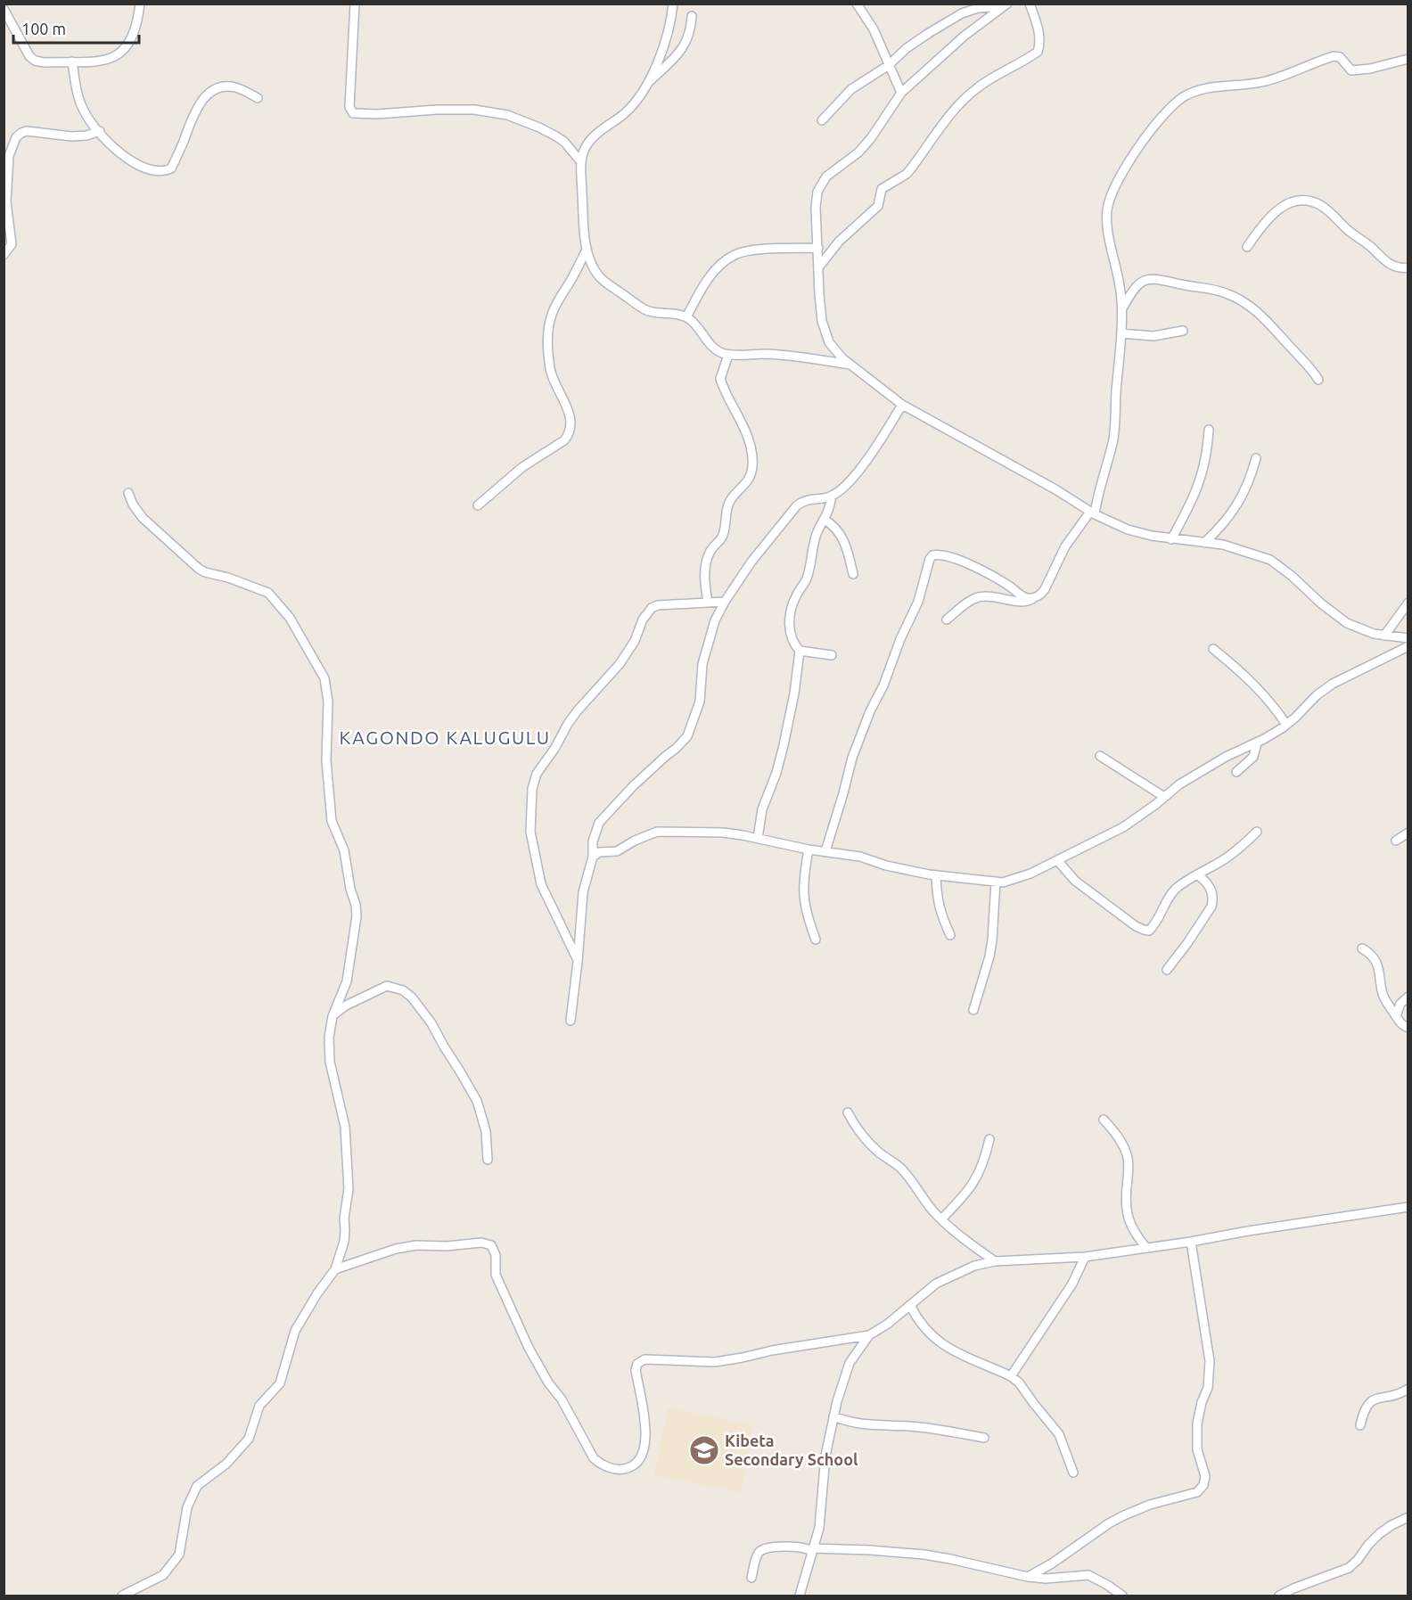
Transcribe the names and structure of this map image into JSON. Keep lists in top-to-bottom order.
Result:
{
  "districts": ["KAGONDO KALUGULU"],
  "places": {
    "school or university": ["Kibeta Secondary School"]
  },
  "scale_bar": "100 m"
}
